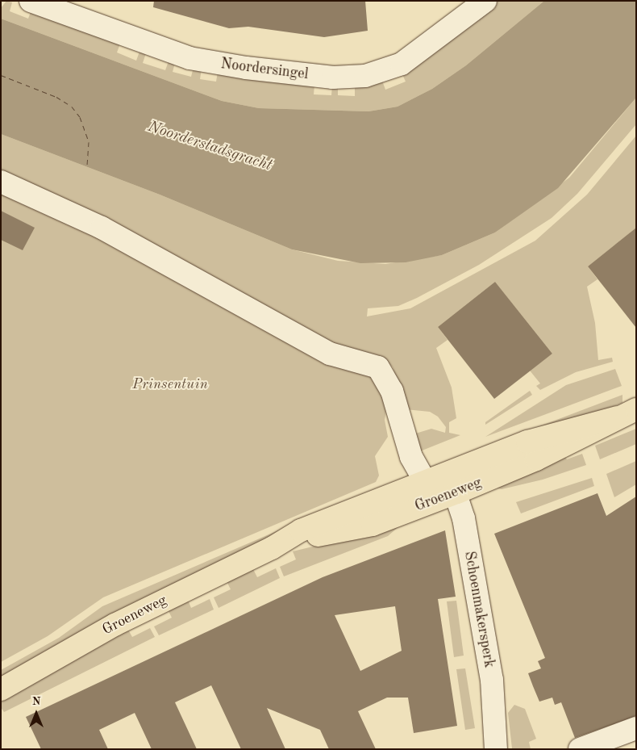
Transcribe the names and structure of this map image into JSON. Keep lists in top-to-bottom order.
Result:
{
  "streets": {
    "main road": ["Groeneweg"],
    "street": ["Noordersingel", "Schoenmakersperk"]
  },
  "crossings": [
    ["Groeneweg", "Schoenmakersperk"]
  ],
  "water": ["Noorderstadsgracht"],
  "parks": ["Prinsentuin"],
  "north": "top"
}
